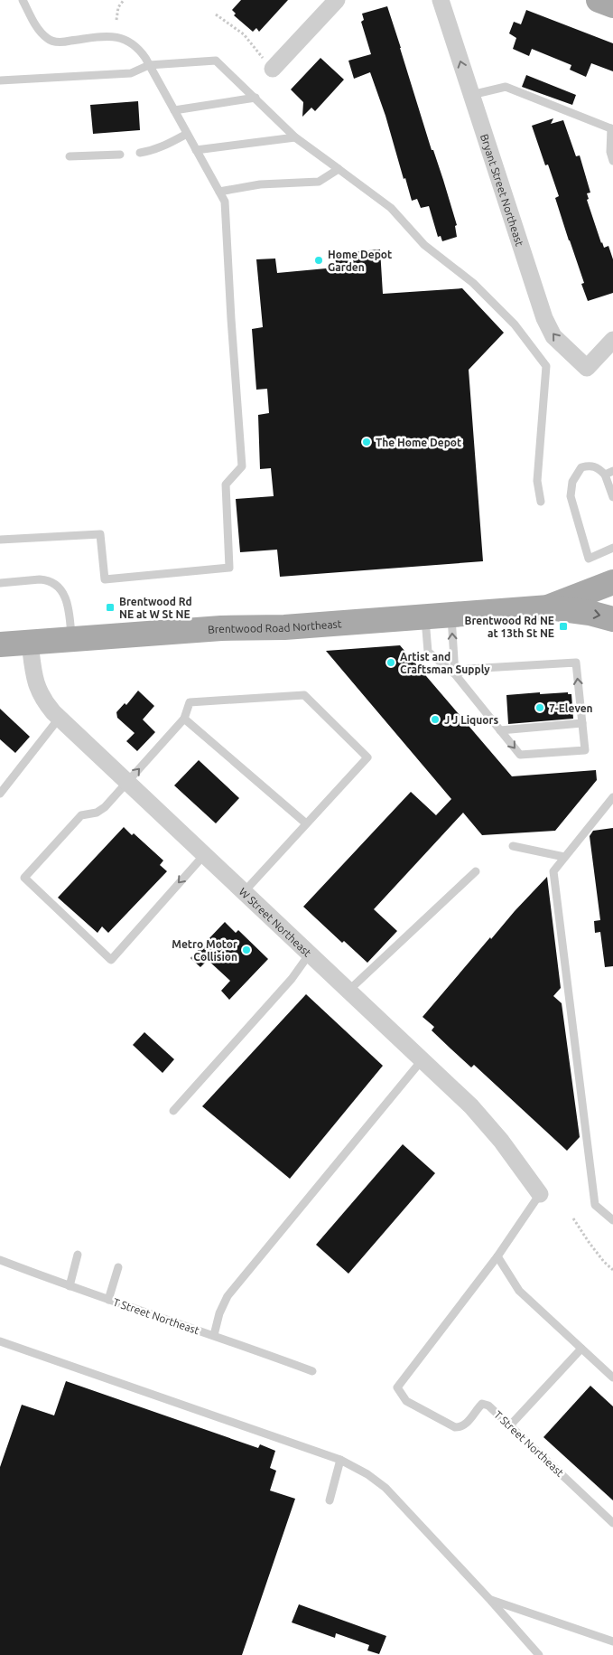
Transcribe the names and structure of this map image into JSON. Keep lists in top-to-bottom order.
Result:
{
  "streets": {
    "main road": ["Brentwood Road Northeast"],
    "street": ["Bryant Street Northeast", "W Street Northeast"],
    "lane": ["T Street Northeast"]
  },
  "crossings": [
    ["Brentwood Road Northeast", "W Street Northeast"]
  ],
  "one_way": ["Bryant Street Northeast"],
  "places": {
    "other": [
      "Home Depot Garden",
      "The Home Depot",
      "Artist and Craftsman Supply",
      "7-Eleven",
      "J J Liquors",
      "Metro Motor Collision"
    ],
    "transit": ["Brentwood Rd NE at W St NE", "Brentwood Rd NE at 13th St NE"]
  }
}
